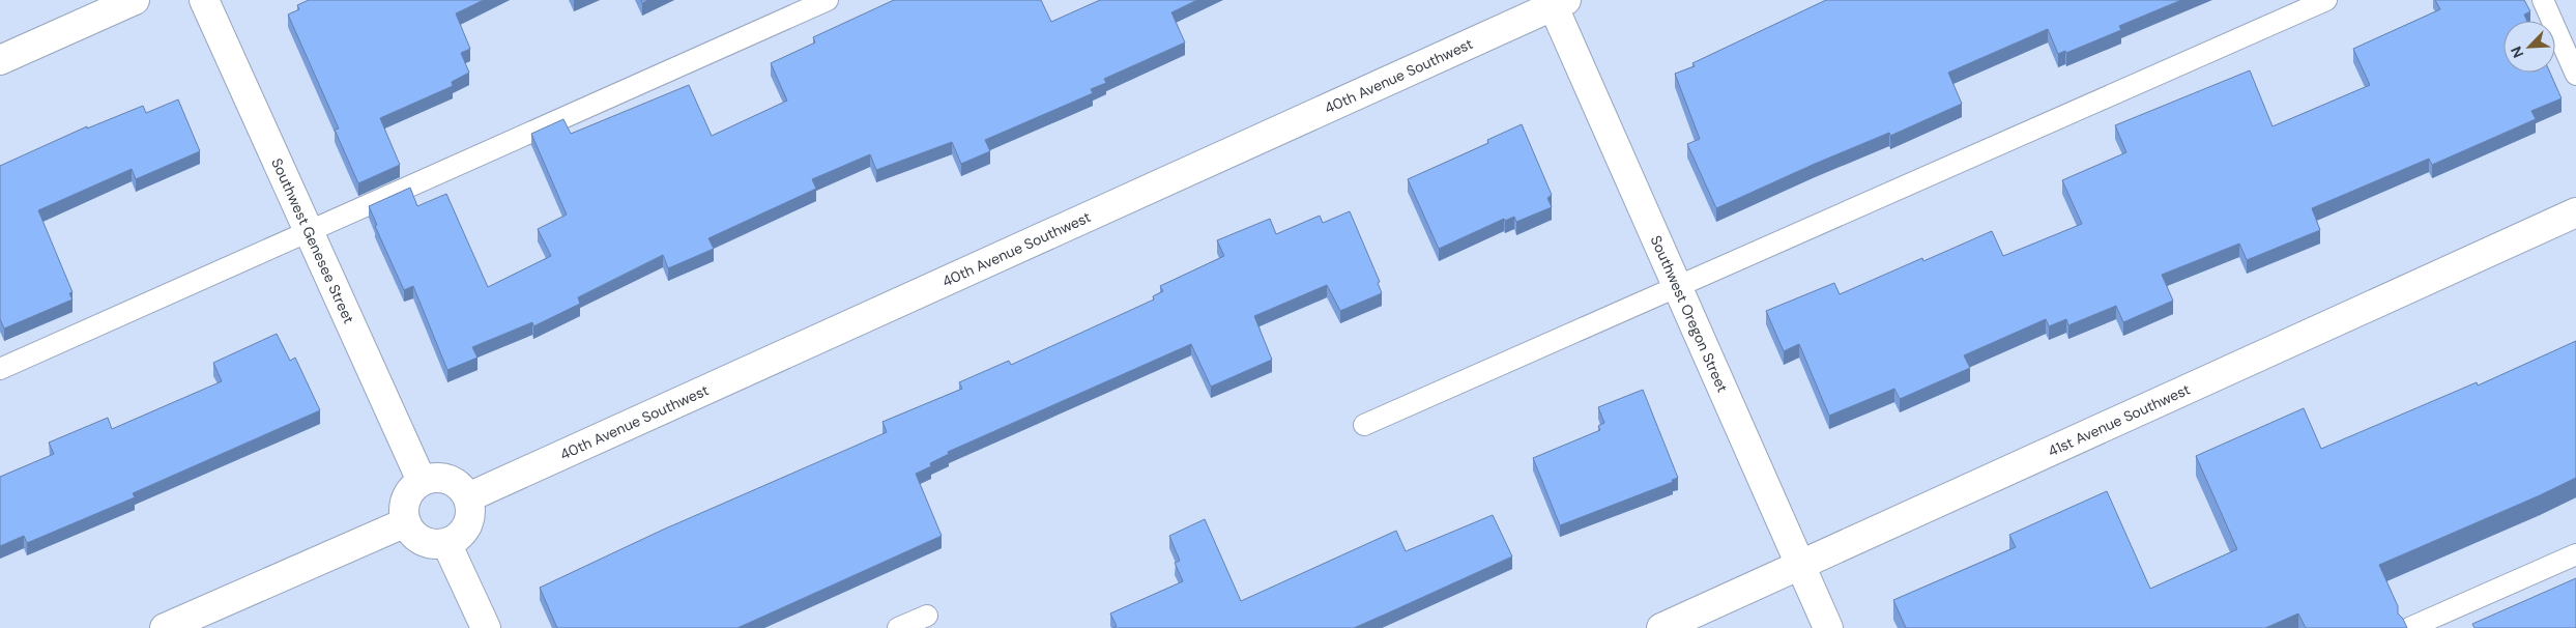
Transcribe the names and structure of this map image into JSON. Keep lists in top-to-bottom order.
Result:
{
  "streets": {
    "street": [
      "40th Avenue Southwest",
      "Southwest Genesee Street",
      "Southwest Oregon Street",
      "41st Avenue Southwest"
    ]
  },
  "crossings": [
    ["40th Avenue Southwest", "Southwest Genesee Street"],
    ["40th Avenue Southwest", "Southwest Oregon Street"],
    ["Southwest Oregon Street", "41st Avenue Southwest"]
  ],
  "north": "bottom left"
}
